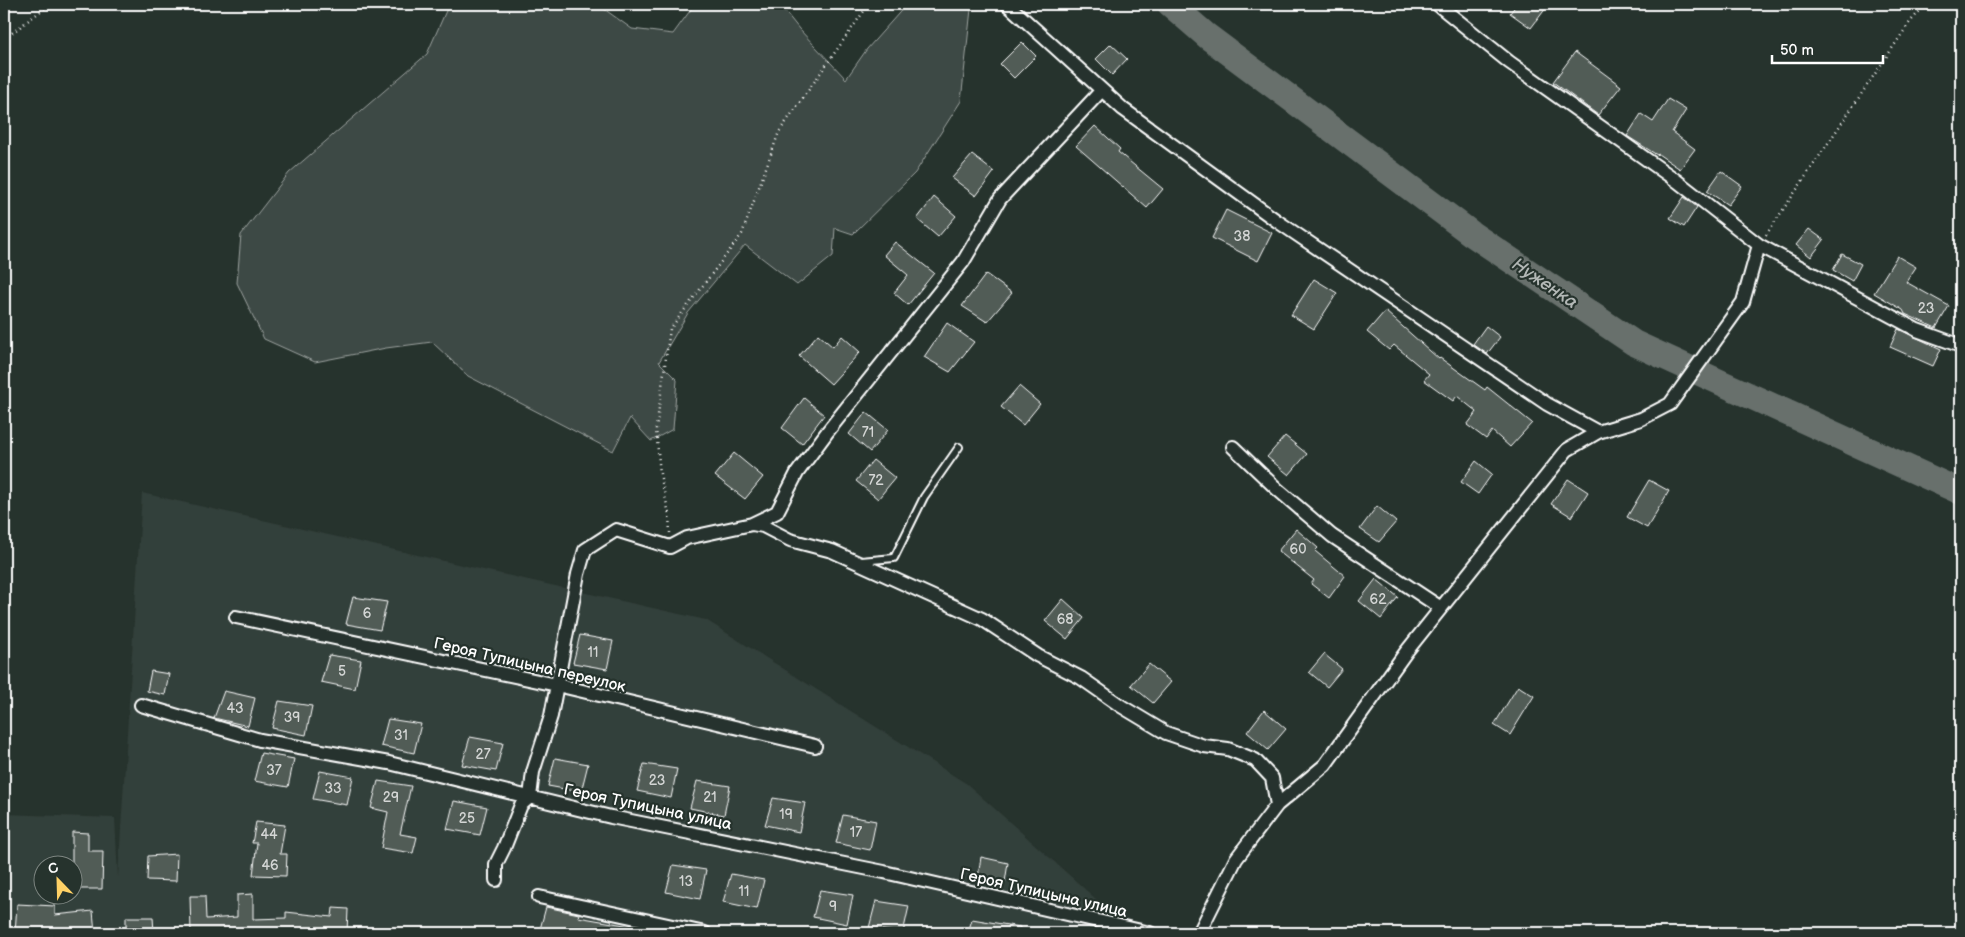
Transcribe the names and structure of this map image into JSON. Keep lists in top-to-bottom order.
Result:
{
  "streets": {
    "street": ["Героя Тупицына переулок", "Героя Тупицына улица"]
  },
  "water": ["Нуженка"],
  "house_numbers": [
    "38",
    "23",
    "71",
    "72",
    "60",
    "62",
    "6",
    "68",
    "11",
    "5",
    "43",
    "39",
    "31",
    "27",
    "37",
    "23",
    "33",
    "29",
    "21",
    "19",
    "25",
    "17",
    "44",
    "46",
    "13",
    "11",
    "9"
  ],
  "scale_bar": "50 m",
  "north": "top left"
}
